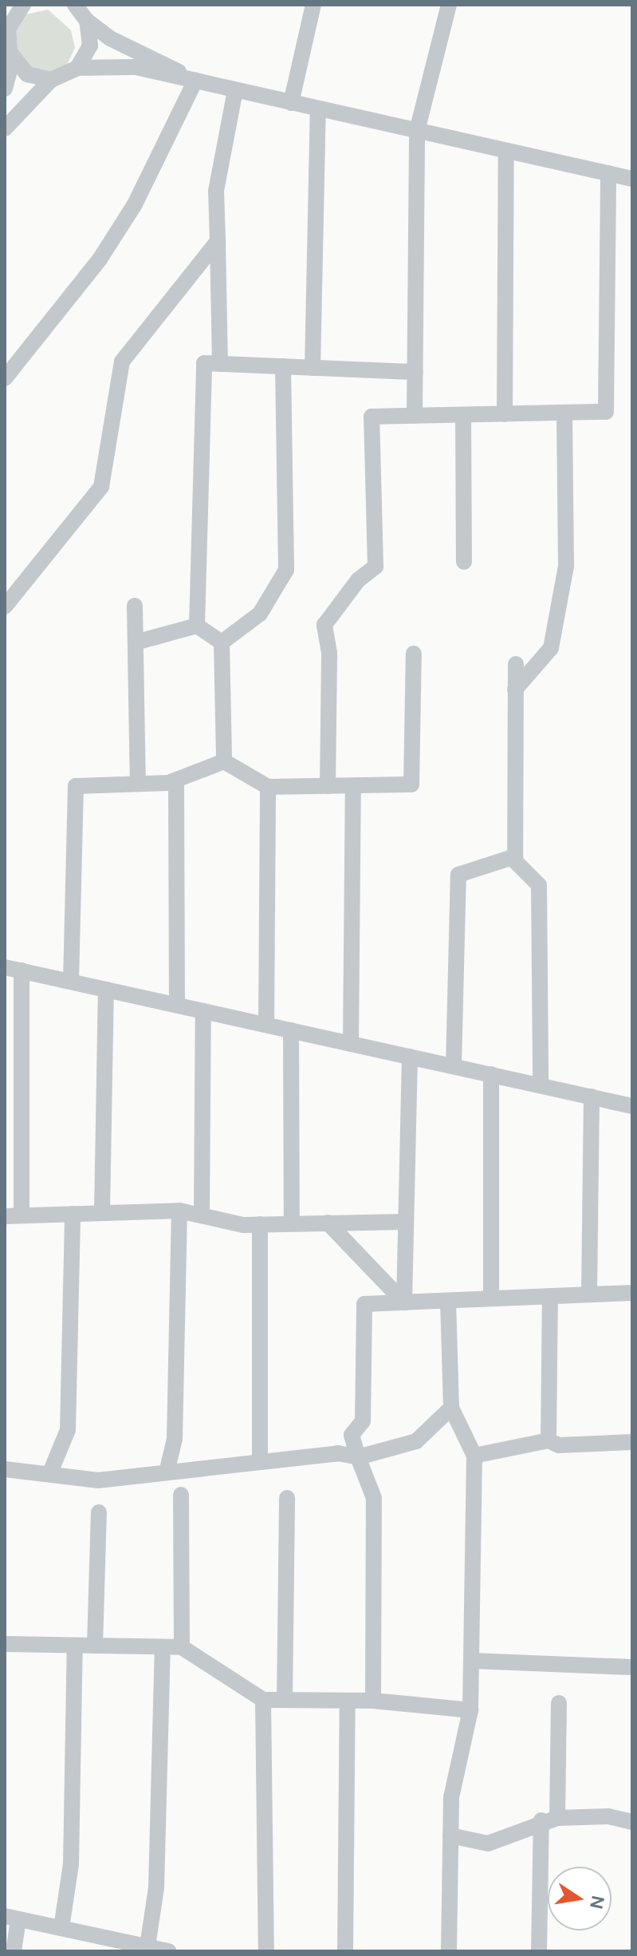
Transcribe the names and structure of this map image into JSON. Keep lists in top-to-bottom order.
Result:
{
  "north": "right"
}
